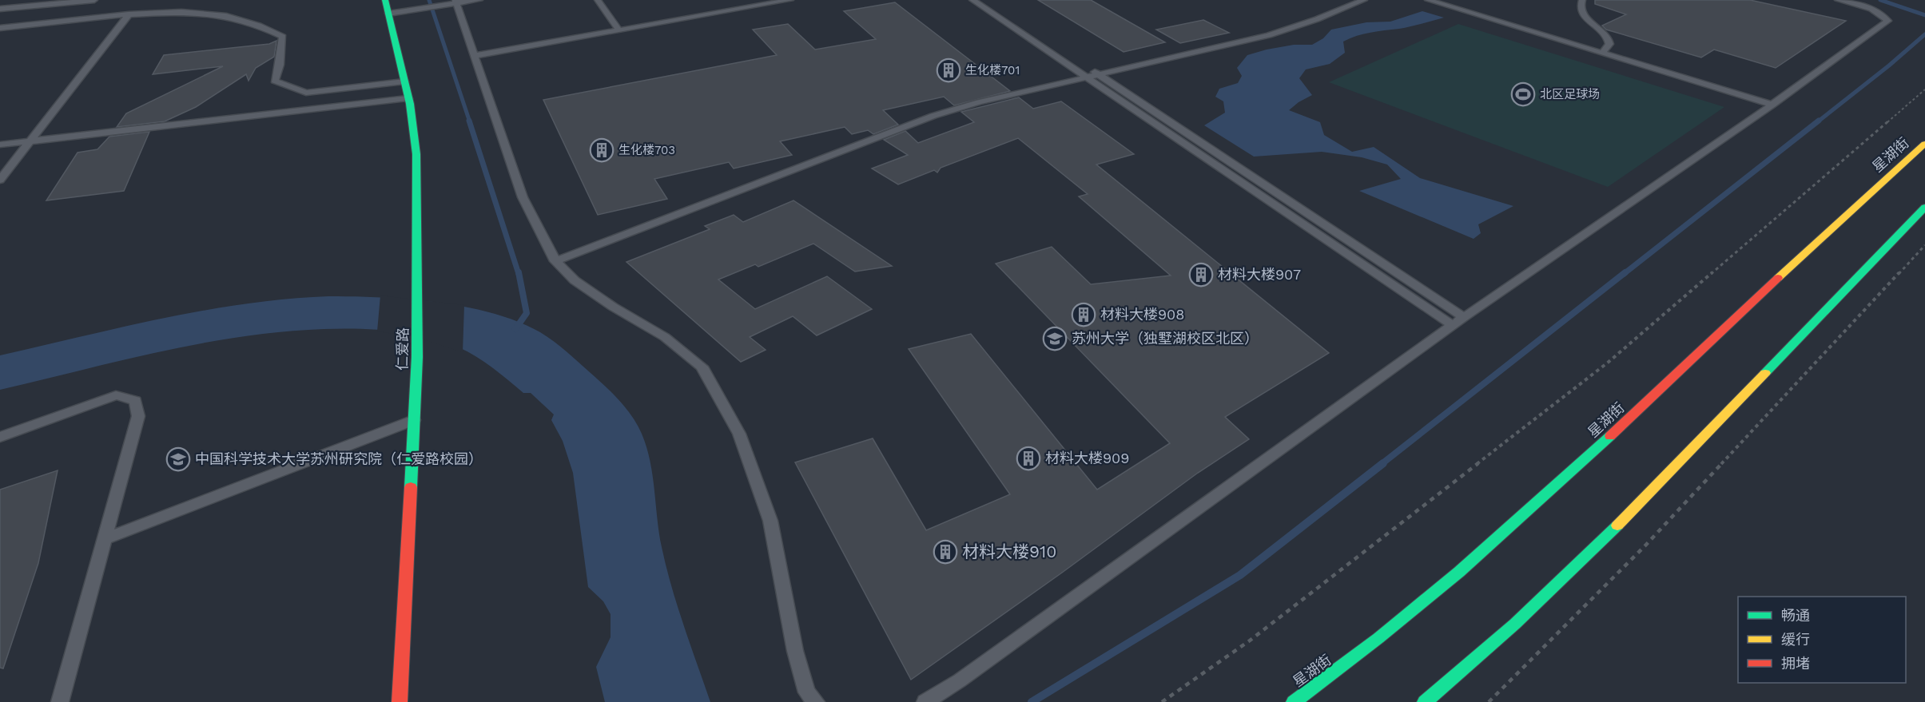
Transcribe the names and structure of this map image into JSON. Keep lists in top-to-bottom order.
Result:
{
  "streets": {
    "main road": ["星湖街", "仁爱路"]
  },
  "places": {
    "building": [
      "生化楼701",
      "生化楼703",
      "材料大楼907",
      "材料大楼908",
      "材料大楼909",
      "材料大楼910"
    ],
    "sports": ["北区足球场"],
    "school or university": ["苏州大学（独墅湖校区北区）", "中国科学技术大学苏州研究院（仁爱路校园）"]
  },
  "legend": ["畅通", "缓行", "拥堵"]
}
